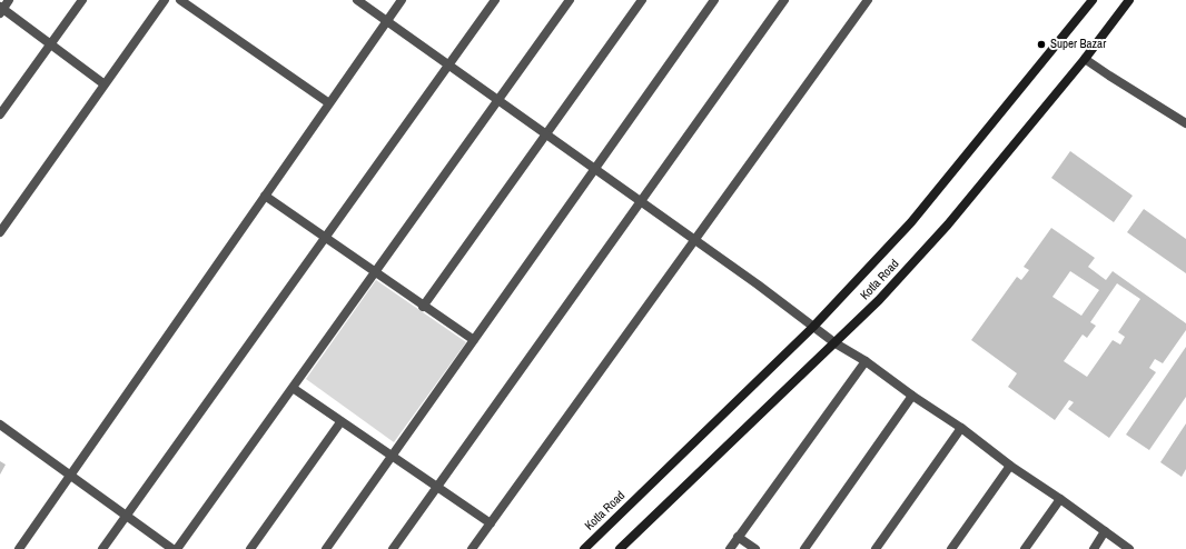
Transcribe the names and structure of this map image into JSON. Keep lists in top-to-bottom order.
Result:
{
  "streets": {
    "main road": ["Kotla Road"]
  },
  "places": ["Super Bazar"]
}
